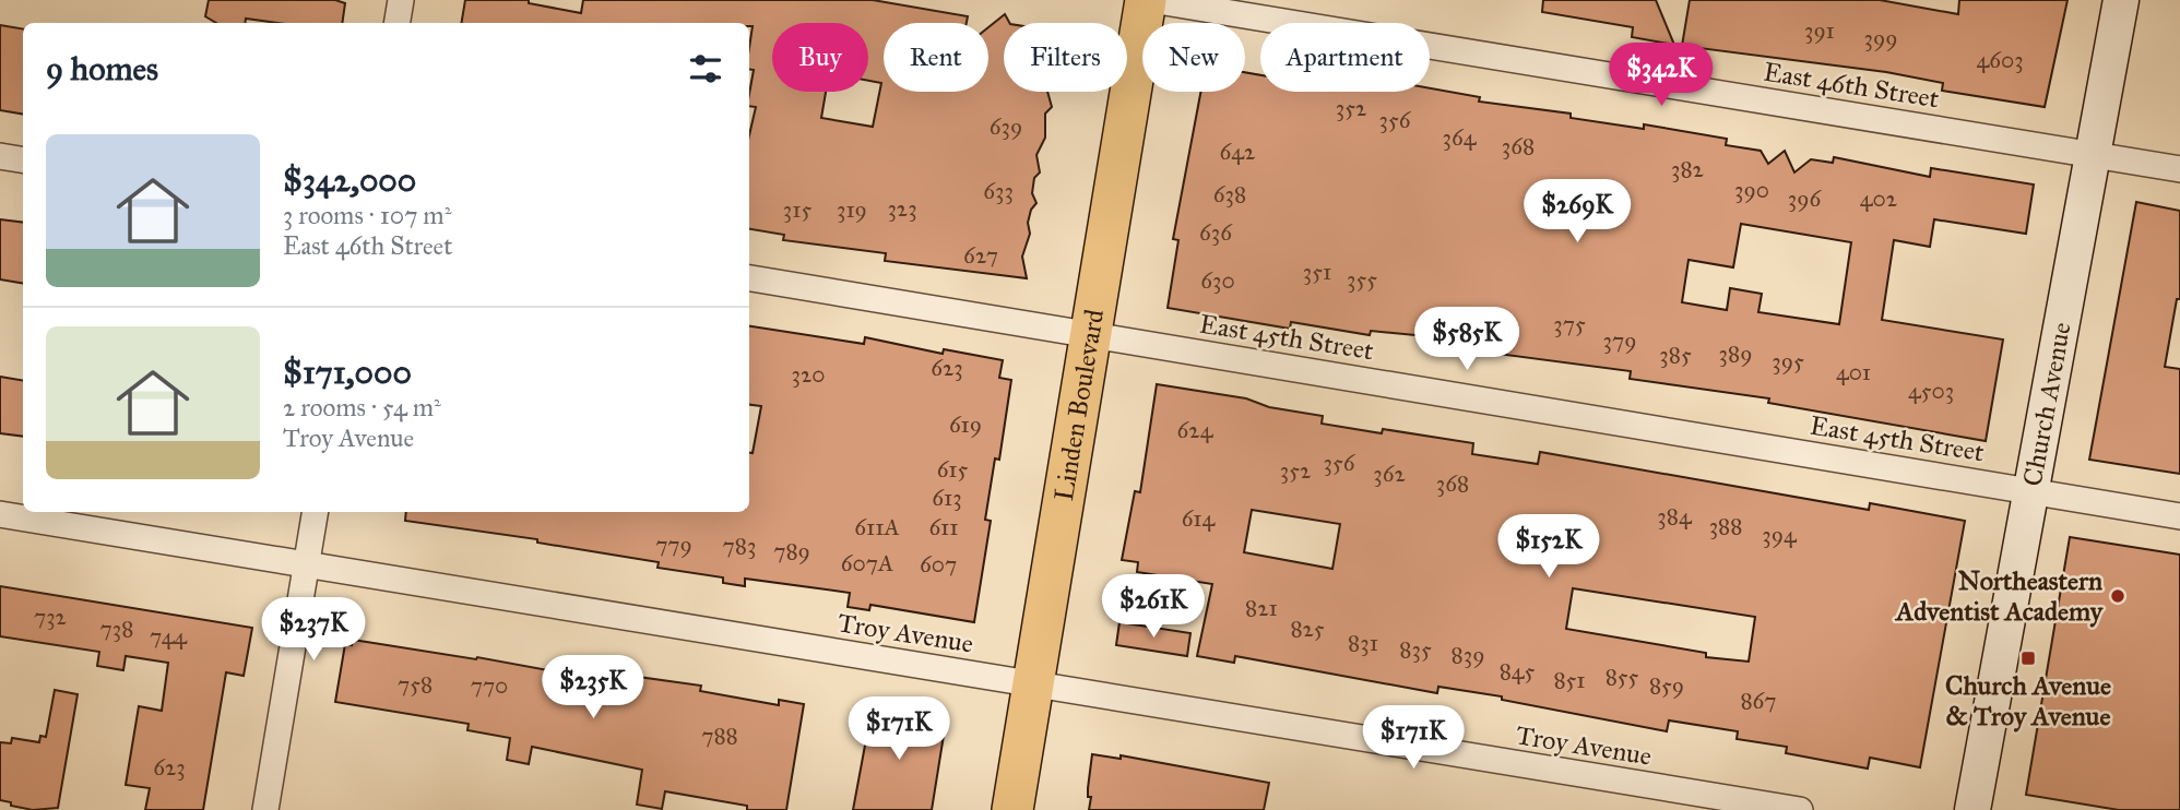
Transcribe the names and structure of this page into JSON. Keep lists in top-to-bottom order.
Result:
{
  "streets": {
    "highway": ["Linden Boulevard"],
    "main road": ["Church Avenue"],
    "street": ["East 46th Street", "East 45th Street", "Troy Avenue"]
  },
  "crossings": [
    ["East 46th Street", "Linden Boulevard"],
    ["East 46th Street", "Church Avenue"],
    ["East 45th Street", "Linden Boulevard"],
    ["East 45th Street", "Church Avenue"],
    ["Linden Boulevard", "Troy Avenue"]
  ],
  "places": {
    "other": ["Northeastern Adventist Academy"],
    "transit": ["Church Avenue & Troy Avenue"]
  },
  "house_numbers": [
    "391",
    "399",
    "4603",
    "352",
    "356",
    "639",
    "364",
    "368",
    "642",
    "382",
    "390",
    "633",
    "638",
    "396",
    "402",
    "323",
    "315",
    "319",
    "636",
    "627",
    "351",
    "355",
    "630",
    "375",
    "379",
    "389",
    "385",
    "395",
    "623",
    "401",
    "320",
    "4503",
    "619",
    "624",
    "356",
    "615",
    "352",
    "362",
    "368",
    "613",
    "384",
    "614",
    "388",
    "611A",
    "611",
    "394",
    "779",
    "783",
    "789",
    "607A",
    "607",
    "821",
    "732",
    "738",
    "825",
    "744",
    "831",
    "835",
    "839",
    "845",
    "855",
    "851",
    "758",
    "770",
    "859",
    "867",
    "788",
    "623"
  ],
  "page": {
    "chip": [
      "Buy",
      "Rent",
      "Filters",
      "New",
      "Apartment"
    ],
    "heading": "9 homes",
    "price": [
      "$342K",
      "$269K",
      "$585K",
      "$152K",
      "$261K",
      "$237K",
      "$235K",
      "$171K",
      "$171K"
    ],
    "list": [
      {
        "name": "$342,000",
        "note": "3 rooms · 107 m² · East 46th Street"
      },
      {
        "name": "$171,000",
        "note": "2 rooms · 54 m² · Troy Avenue"
      }
    ]
  }
}
